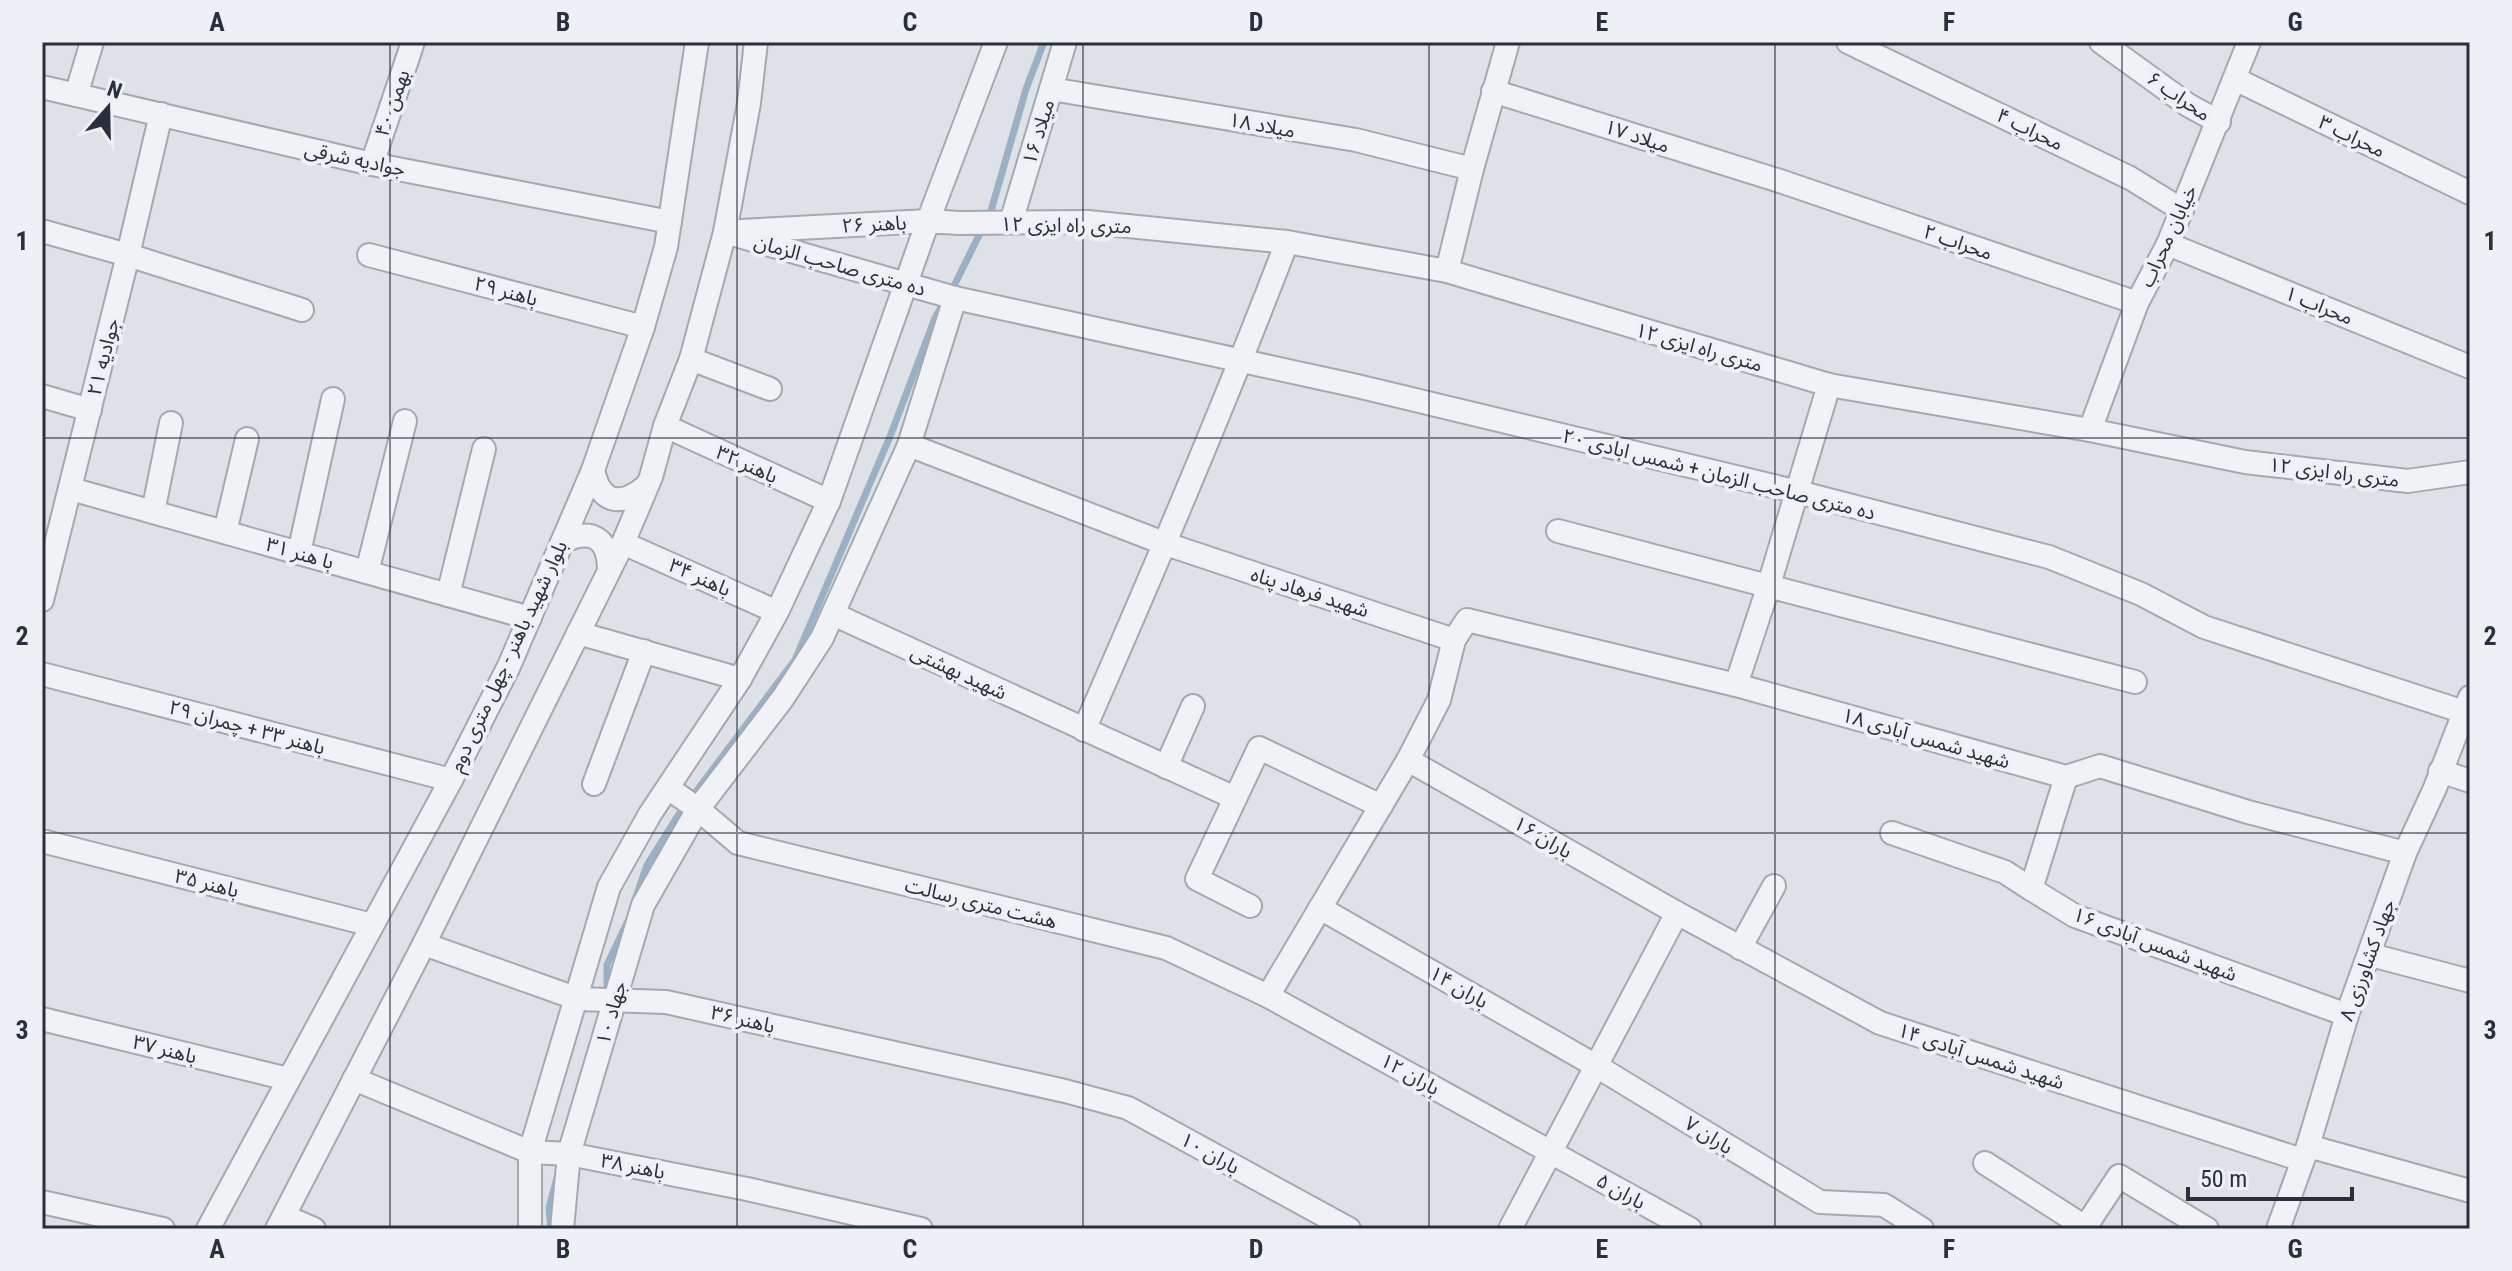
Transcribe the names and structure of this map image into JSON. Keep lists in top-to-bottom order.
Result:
{
  "streets": {
    "street": [
      "محراب ۶",
      "بهمن ۴۰",
      "میلاد ۱۸",
      "محراب ۴",
      "میلاد ۱۶",
      "میلاد ۱۷",
      "محراب ۳",
      "جوادیه شرقی",
      "باهنر ۲۶",
      "۱۲ متری راه ایزی",
      "خیابان محراب",
      "محراب ۲",
      "ده متری صاحب الزمان",
      "باهنر ۲۹",
      "محراب ۱",
      "جوادیه ۲۱",
      "باهنر ۳۲",
      "ده متری صاحب الزمان + شمس ابادی ۲۰",
      "با هنر ۳۱",
      "باهنر ۳۴",
      "شهید فرهاد پناه",
      "بلوار شهید باهنر - چهل متری دوم",
      "شهید بهشتی",
      "باهنر ۳۳ + چمران ۲۹",
      "شهید شمس آبادی ۱۸",
      "باران ۱۶",
      "باهنر ۳۵",
      "هشت متری رسالت",
      "شهید شمس آبادی ۱۶",
      "جهاد کشاورزی ۸",
      "باران ۱۴",
      "جهاد ۱۰",
      "باهنر ۳۶",
      "باهنر ۳۷",
      "شهید شمس آبادی ۱۴",
      "باران ۱۲",
      "باران ۷",
      "باران ۱۰",
      "باهنر ۳۸",
      "باران ۵"
    ]
  },
  "crossings": [
    ["محراب ۶", "خیابان محراب"],
    ["بهمن ۴۰", "جوادیه شرقی"],
    ["میلاد ۱۸", "میلاد ۱۶"],
    ["محراب ۴", "خیابان محراب"],
    ["میلاد ۱۶", "۱۲ متری راه ایزی"],
    ["میلاد ۱۷", "محراب ۲"],
    ["محراب ۳", "خیابان محراب"],
    ["جوادیه شرقی", "جوادیه ۲۱"],
    ["جوادیه شرقی", "بلوار شهید باهنر - چهل متری دوم"],
    ["باهنر ۲۶", "۱۲ متری راه ایزی"],
    ["باهنر ۲۶", "ده متری صاحب الزمان"],
    ["۱۲ متری راه ایزی", "خیابان محراب"],
    ["خیابان محراب", "محراب ۲"],
    ["خیابان محراب", "محراب ۱"],
    ["ده متری صاحب الزمان", "ده متری صاحب الزمان + شمس ابادی ۲۰"],
    ["ده متری صاحب الزمان", "جهاد ۱۰"],
    ["باهنر ۲۹", "بلوار شهید باهنر - چهل متری دوم"],
    ["جوادیه ۲۱", "با هنر ۳۱"],
    ["ده متری صاحب الزمان + شمس ابادی ۲۰", "جهاد کشاورزی ۸"],
    ["ده متری صاحب الزمان + شمس ابادی ۲۰", "جهاد ۱۰"],
    ["با هنر ۳۱", "بلوار شهید باهنر - چهل متری دوم"],
    ["شهید فرهاد پناه", "شهید شمس آبادی ۱۸"],
    ["شهید فرهاد پناه", "جهاد ۱۰"],
    ["بلوار شهید باهنر - چهل متری دوم", "باهنر ۳۳ + چمران ۲۹"],
    ["بلوار شهید باهنر - چهل متری دوم", "باهنر ۳۵"],
    ["بلوار شهید باهنر - چهل متری دوم", "باهنر ۳۷"],
    ["شهید بهشتی", "جهاد ۱۰"],
    ["شهید شمس آبادی ۱۸", "جهاد کشاورزی ۸"],
    ["باران ۱۶", "شهید شمس آبادی ۱۴"],
    ["هشت متری رسالت", "جهاد ۱۰"],
    ["هشت متری رسالت", "باران ۱۲"],
    ["شهید شمس آبادی ۱۶", "جهاد کشاورزی ۸"],
    ["جهاد کشاورزی ۸", "شهید شمس آبادی ۱۴"],
    ["باران ۱۴", "باران ۷"],
    ["جهاد ۱۰", "باهنر ۳۶"],
    ["جهاد ۱۰", "باهنر ۳۸"],
    ["باهنر ۳۶", "باران ۱۰"],
    ["باران ۱۲", "باران ۵"]
  ],
  "scale_bar": "50 m",
  "north": "top",
  "grid": {
    "columns": [
      "A",
      "B",
      "C",
      "D",
      "E",
      "F",
      "G"
    ],
    "rows": ["1", "2", "3"]
  }
}
